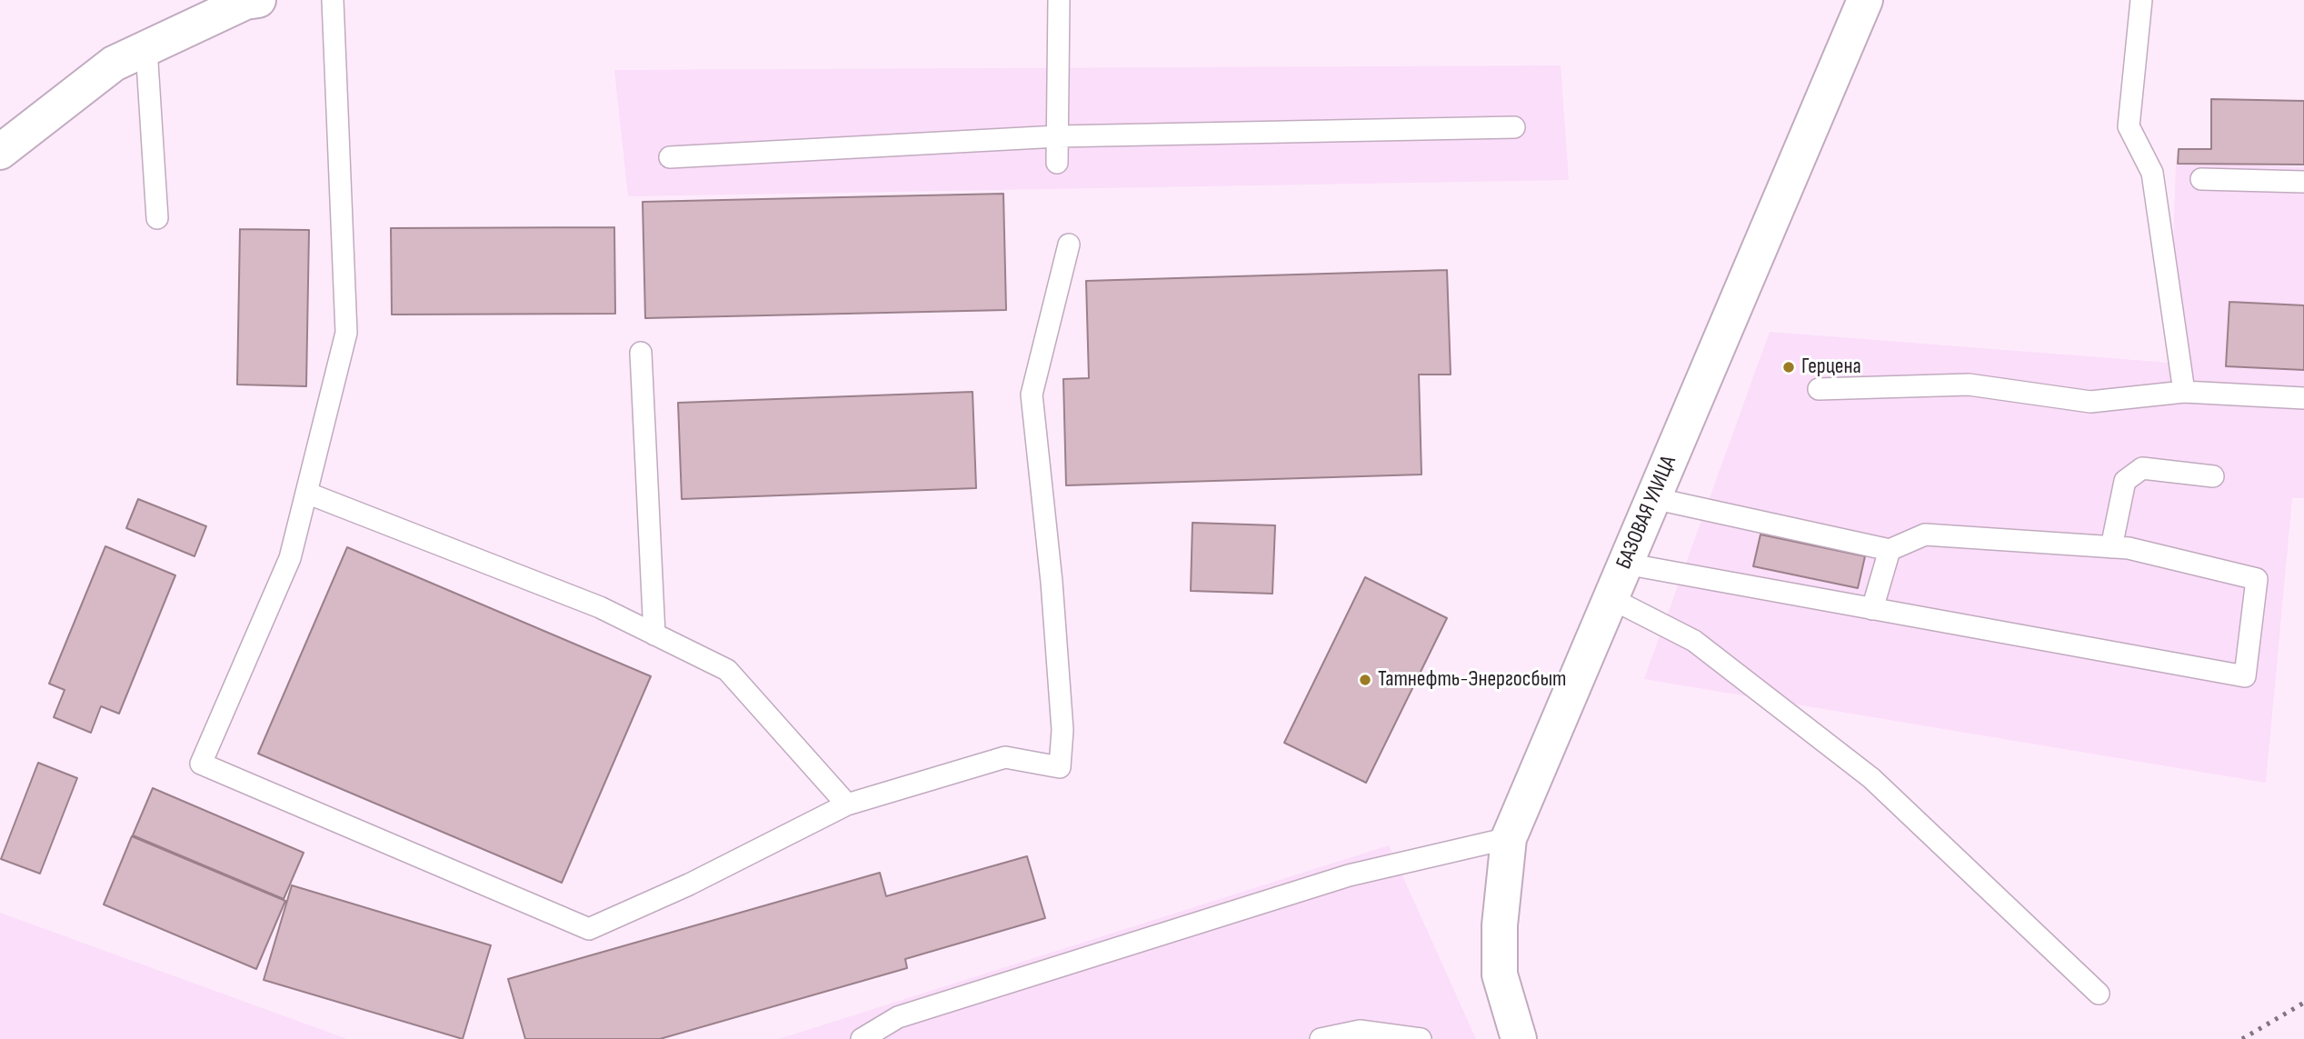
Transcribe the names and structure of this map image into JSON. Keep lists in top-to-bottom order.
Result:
{
  "streets": {
    "street": ["БАЗОВАЯ УЛИЦА"]
  },
  "places": ["Герцена", "Татнефть-Энергосбыт"]
}
